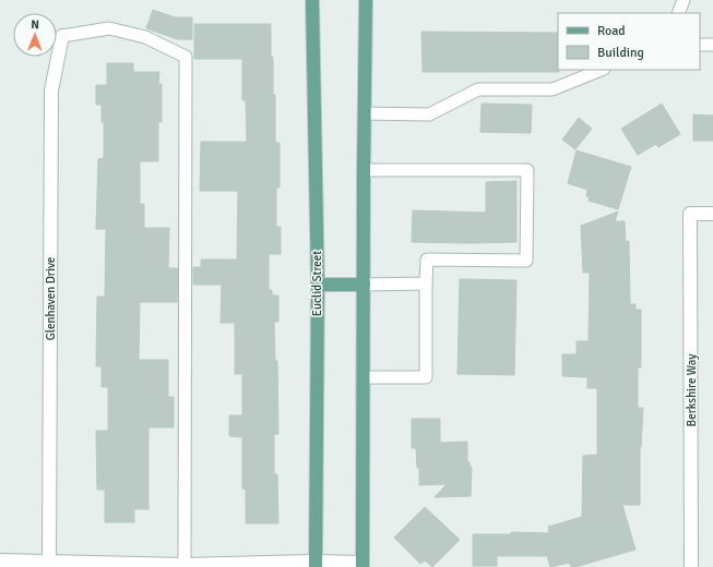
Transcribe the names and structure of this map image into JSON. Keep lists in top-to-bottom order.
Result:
{
  "streets": {
    "main road": ["Euclid Street"],
    "street": ["Glenhaven Drive", "Berkshire Way"]
  },
  "legend": ["Road", "Building"],
  "north": "top"
}
